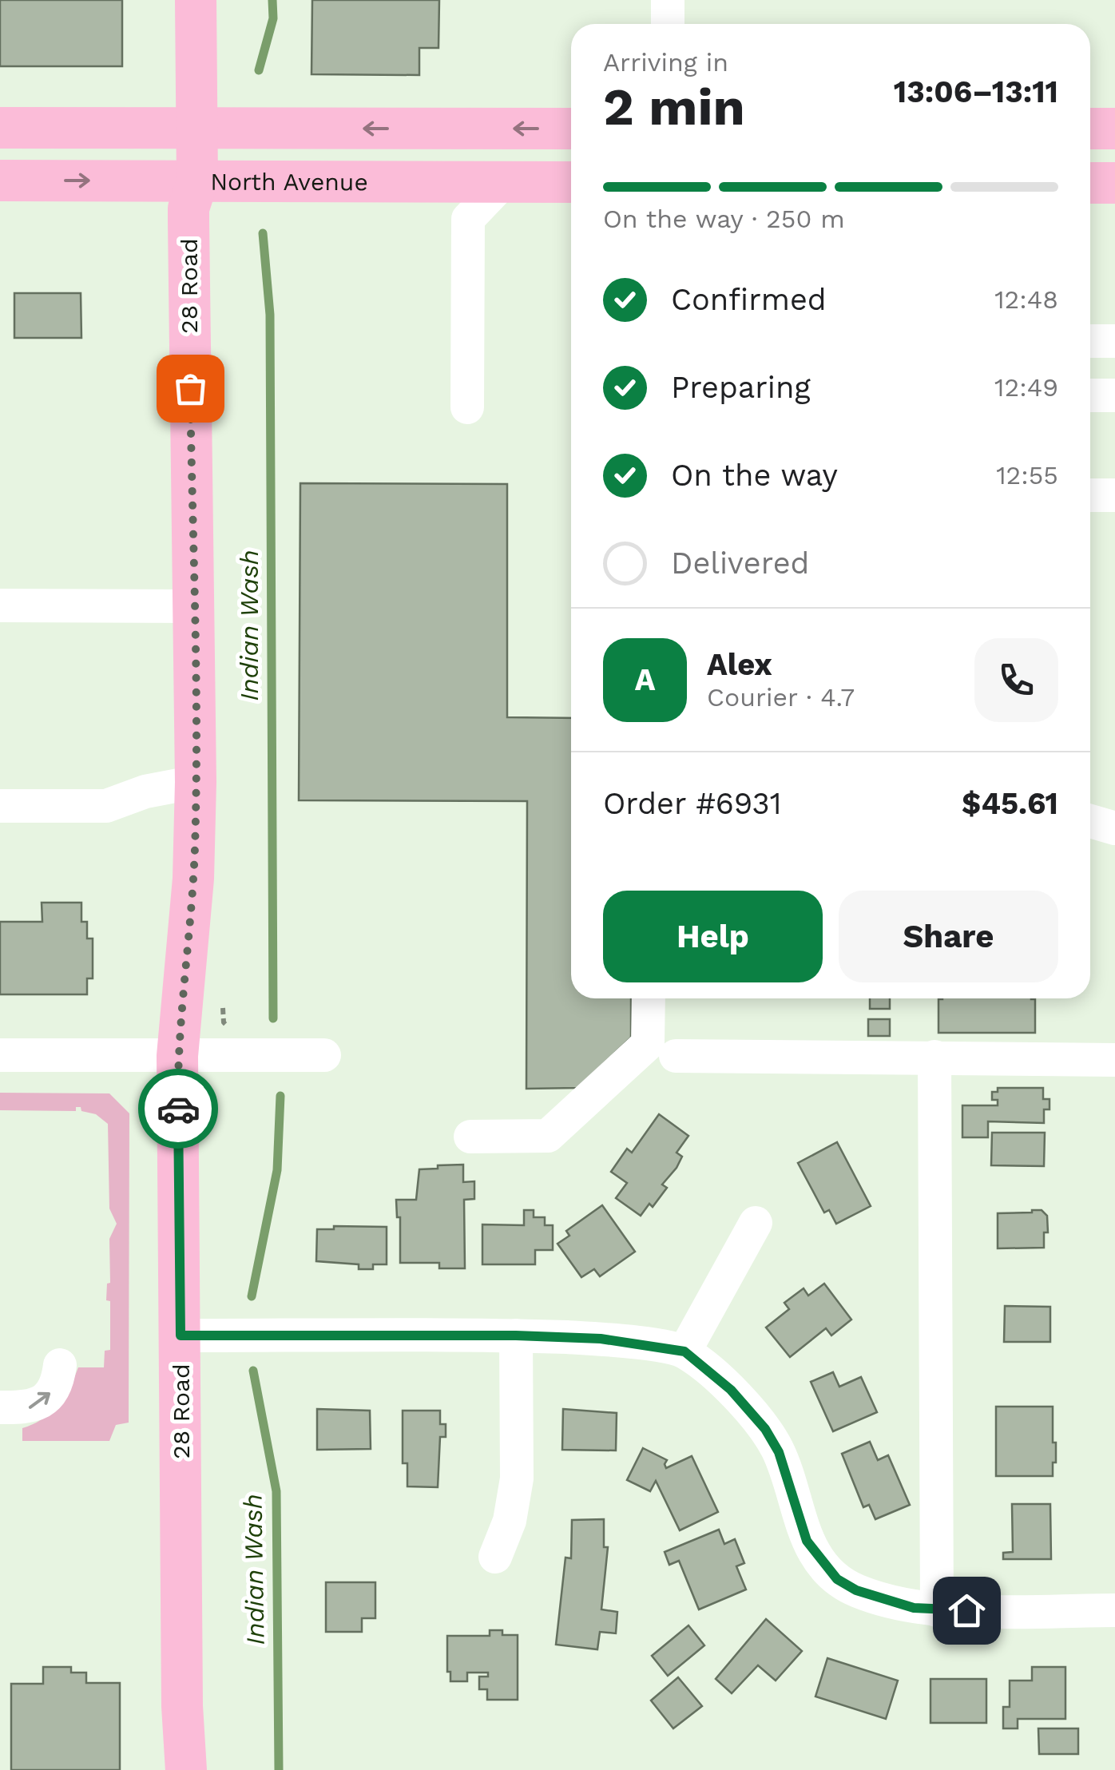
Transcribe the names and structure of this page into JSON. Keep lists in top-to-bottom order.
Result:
{
  "streets": {
    "main road": ["North Avenue", "28 Road"]
  },
  "crossings": [
    ["North Avenue", "28 Road"]
  ],
  "water": ["Indian Wash"],
  "page": {
    "heading": ["2 min", "Arriving in", "13:06–13:11"],
    "panel": [
      "Alex",
      "Courier · 4.7",
      "Order #6931",
      "$45.61"
    ],
    "bar": "On the way · 250 m",
    "list": [
      ["Confirmed", "12:48"],
      ["Preparing", "12:49"],
      ["On the way", "12:55"],
      "Delivered"
    ],
    "round": "A",
    "buttons": ["Help", "Share"]
  }
}
